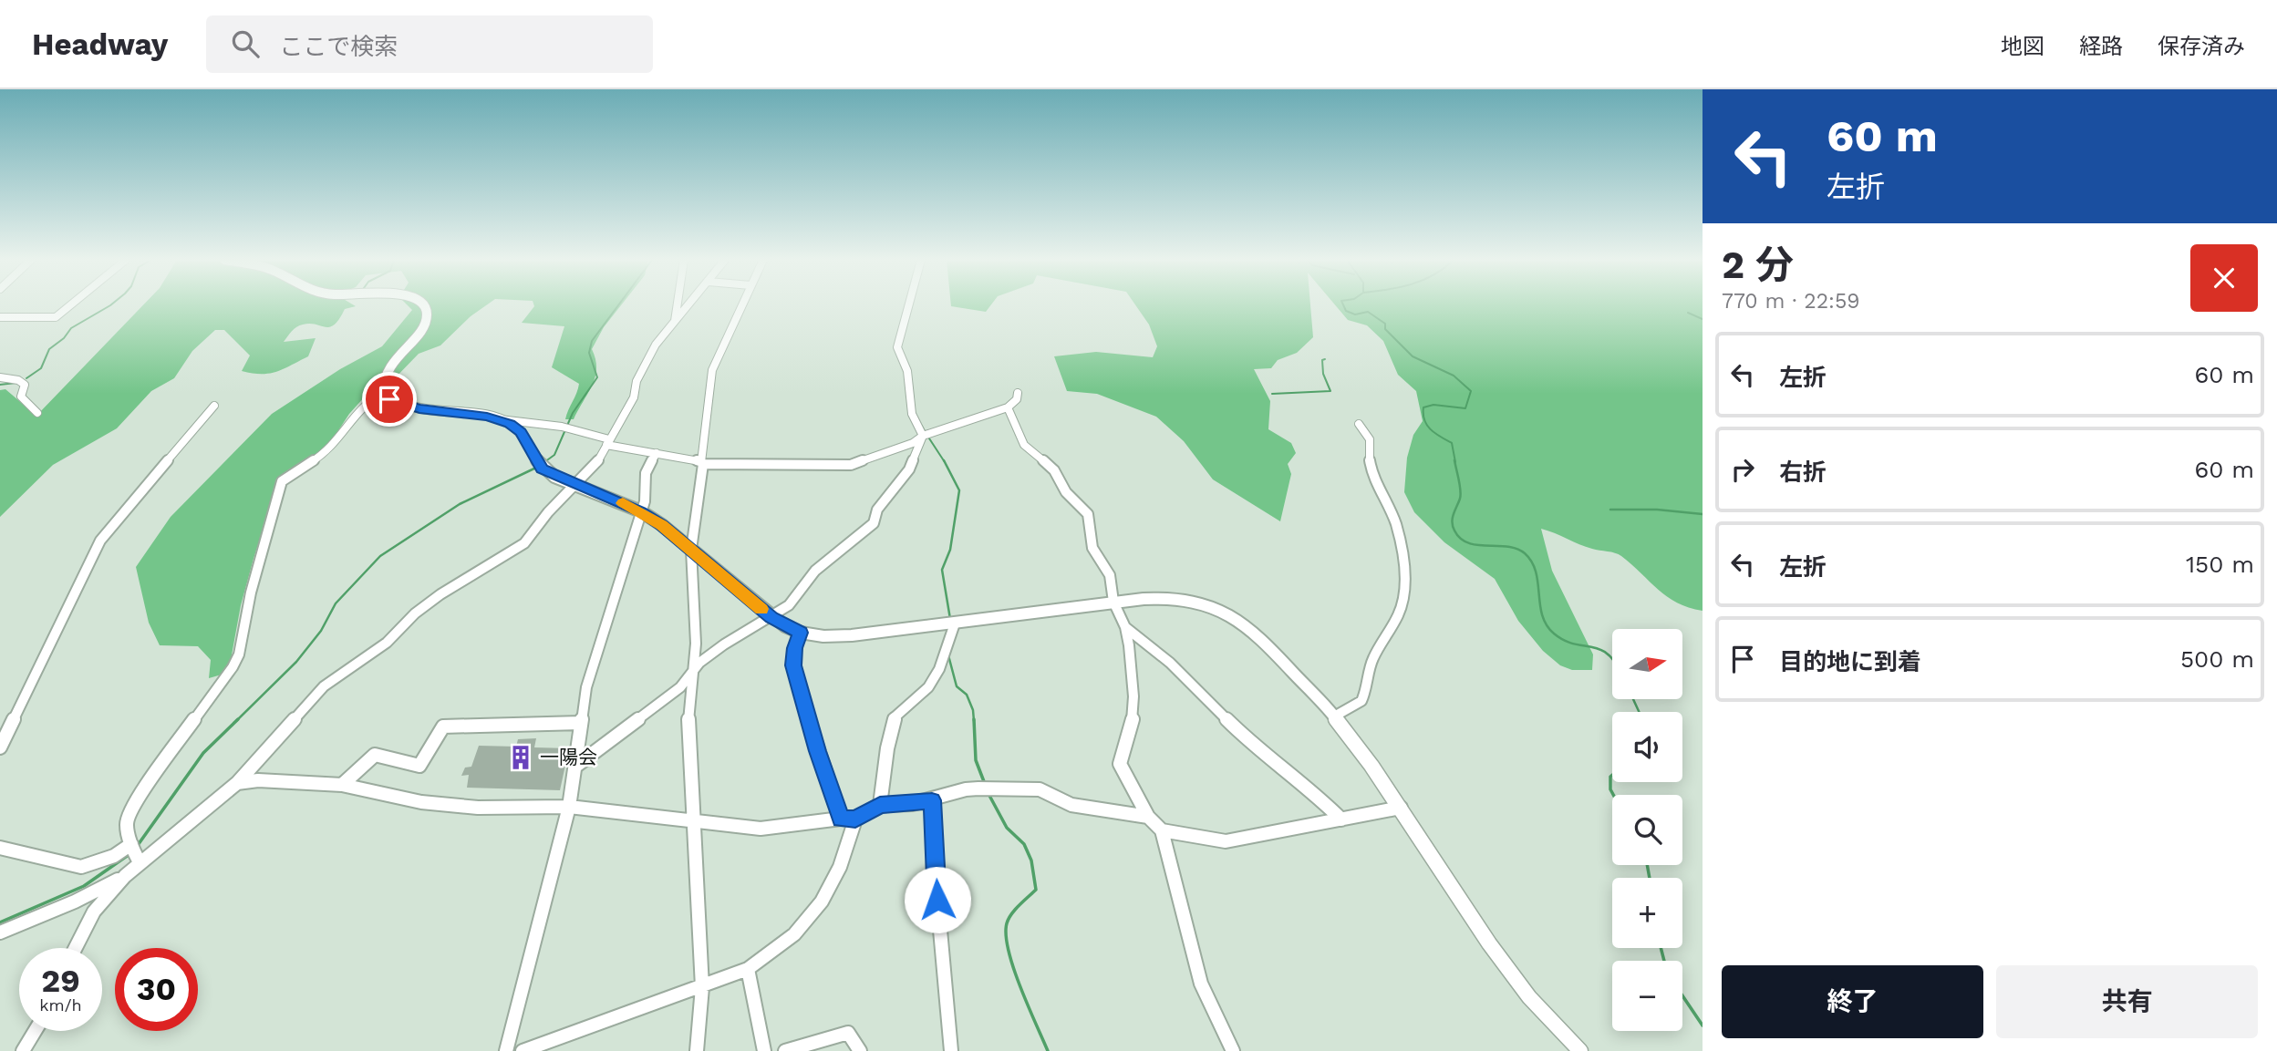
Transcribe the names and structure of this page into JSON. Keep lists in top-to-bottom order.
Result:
{
  "places": {
    "building": ["一陽会"]
  },
  "north": "right",
  "page": {
    "header": "Headway",
    "search": "ここで検索",
    "nav": ["地図", "経路", "保存済み"],
    "turn": ["60 m", "左折"],
    "heading": ["2 分", "770 m · 22:59"],
    "list": [
      {
        "name": "左折",
        "value": "60 m"
      },
      {
        "name": "右折",
        "value": "60 m"
      },
      {
        "name": "左折",
        "value": "150 m"
      },
      {
        "name": "目的地に到着",
        "value": "500 m"
      }
    ],
    "map_buttons": ["+", "−"],
    "speed": "29 km/h",
    "limit": "30",
    "buttons": ["終了", "共有"]
  }
}
